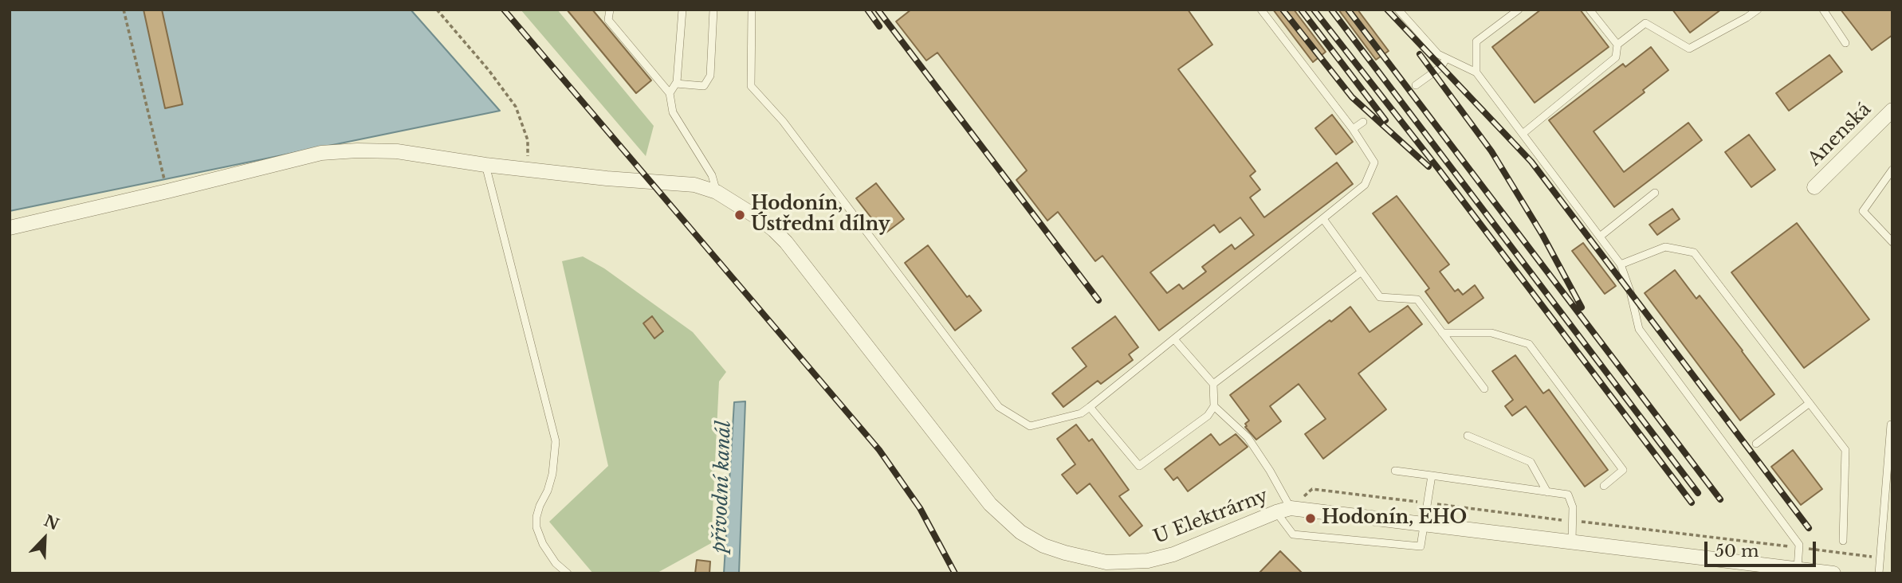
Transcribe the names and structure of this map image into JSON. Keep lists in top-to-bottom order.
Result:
{
  "streets": {
    "street": ["Anenská", "U Elektrárny"]
  },
  "water": ["přívodní kanál"],
  "places": ["Hodonín, Ústřední dílny", "Hodonín, EHO"],
  "scale_bar": "50 m",
  "north": "top right"
}
